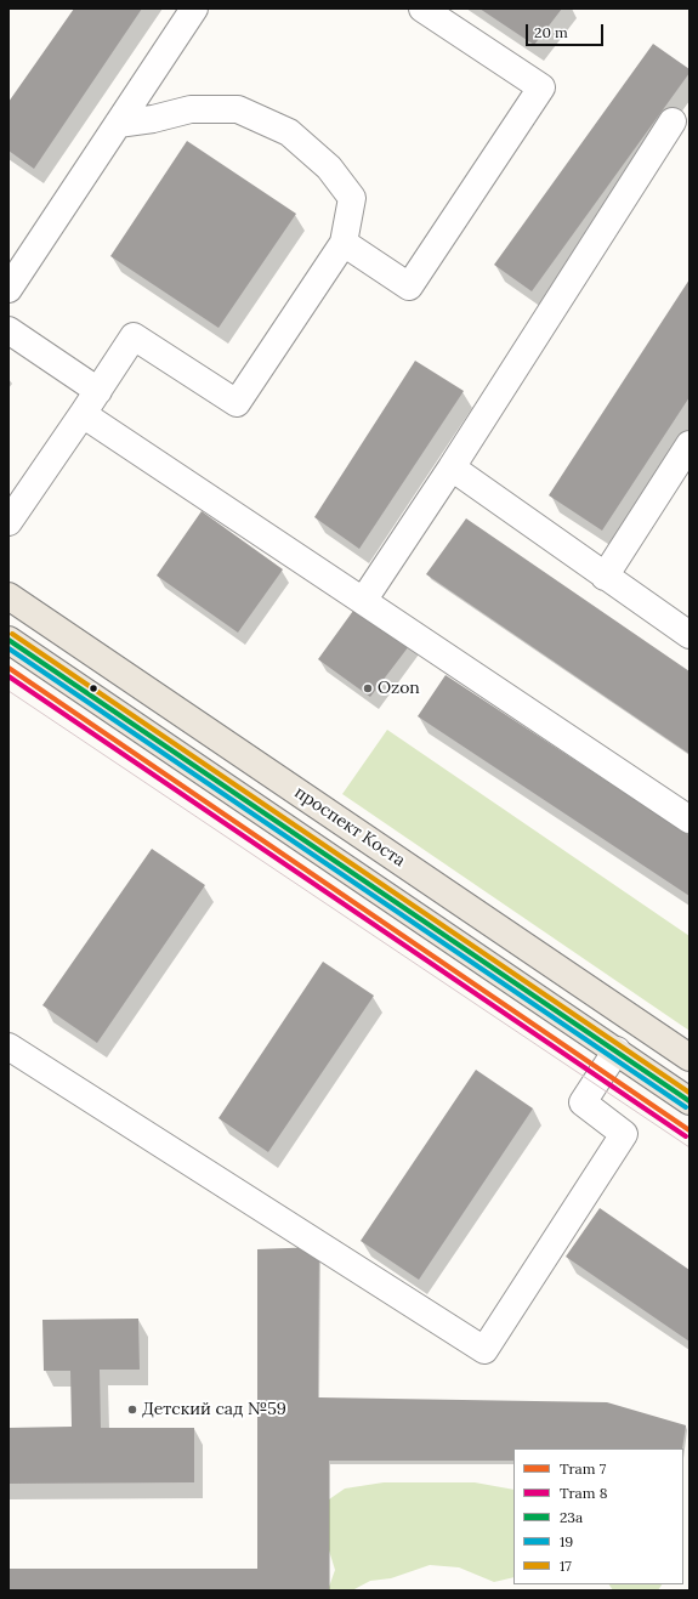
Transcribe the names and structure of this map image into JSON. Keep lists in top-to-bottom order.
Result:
{
  "streets": {
    "main road": ["проспект Коста"]
  },
  "places": ["Ozon", "Детский сад №59"],
  "lines": [
    "transit line 17",
    "transit line 23a",
    "transit line 19",
    "tram line 7",
    "tram line 8"
  ],
  "legend": [
    "Tram 7",
    "Tram 8",
    "23a",
    "19",
    "17"
  ],
  "scale_bar": "20 m"
}
